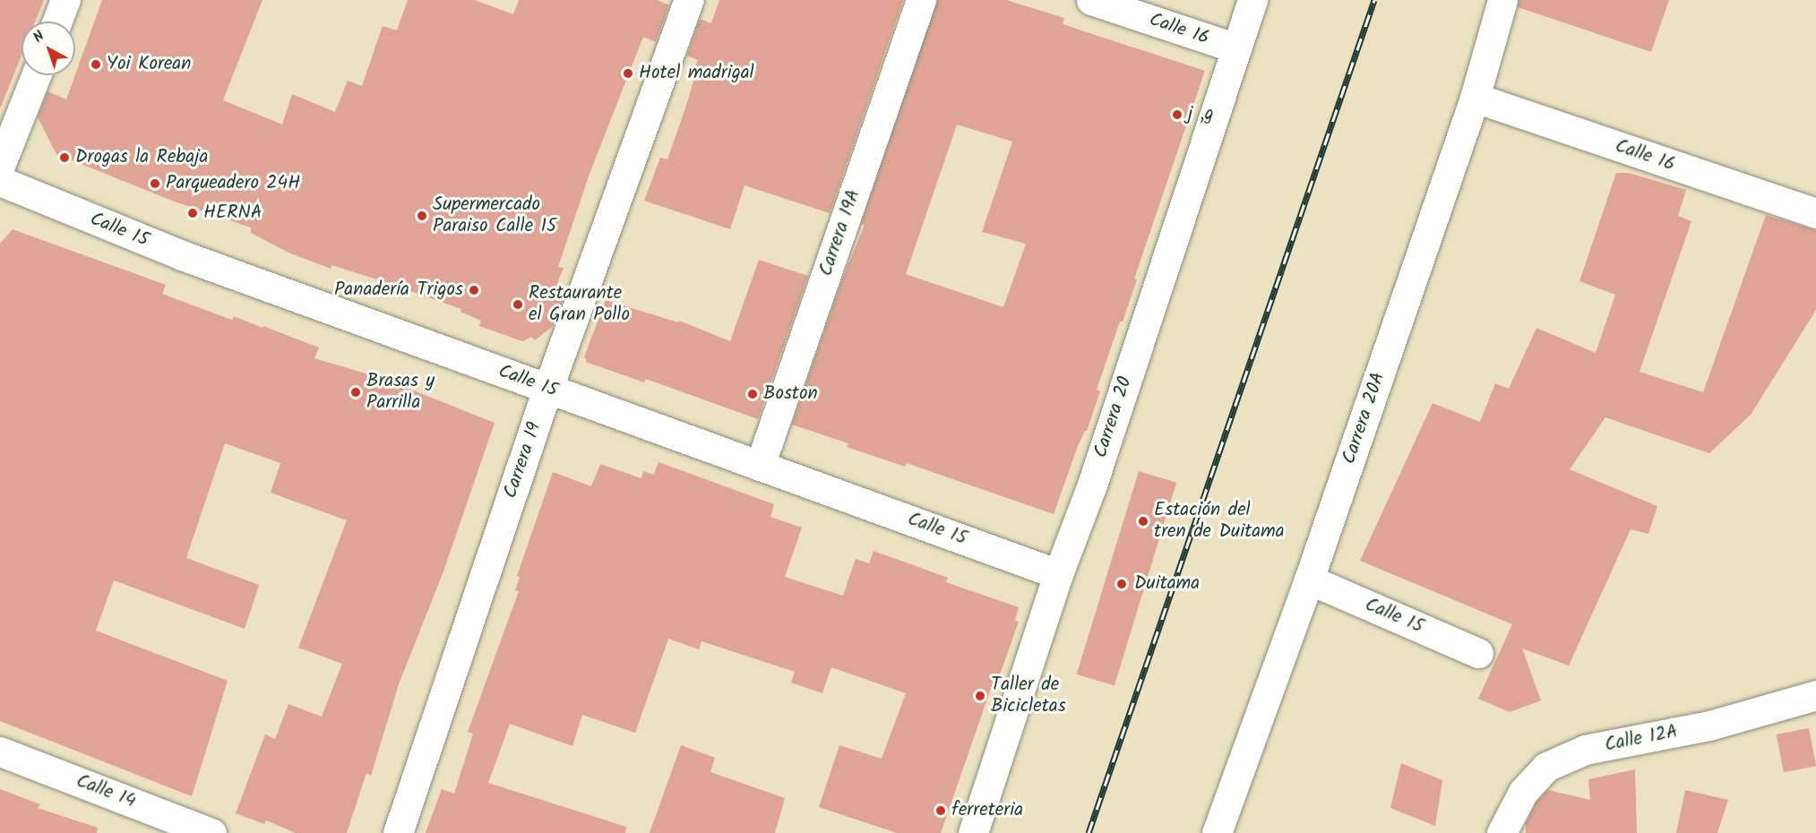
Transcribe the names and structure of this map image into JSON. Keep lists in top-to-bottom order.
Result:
{
  "streets": {
    "street": [
      "Calle 16",
      "Calle 15",
      "Carrera 19A",
      "Carrera 20",
      "Carrera 20A",
      "Carrera 19",
      "Calle 12A",
      "Calle 14"
    ]
  },
  "crossings": [
    ["Calle 16", "Carrera 20"],
    ["Calle 16", "Carrera 20A"],
    ["Calle 15", "Carrera 19A"],
    ["Calle 15", "Carrera 20"],
    ["Calle 15", "Carrera 20A"],
    ["Calle 15", "Carrera 19"]
  ],
  "places": [
    "Yoi Korean",
    "Hotel madrigal",
    "j ,g",
    "Drogas la Rebaja",
    "Parqueadero 24H",
    "HERNA",
    "Supermercado Paraiso Calle 15",
    "Panadería Trigos",
    "Restaurante el Gran Pollo",
    "Brasas y Parrilla",
    "Boston",
    "Estación del tren de Duitama",
    "Duitama",
    "Taller de Bicicletas",
    "ferreteria"
  ],
  "north": "top left"
}
